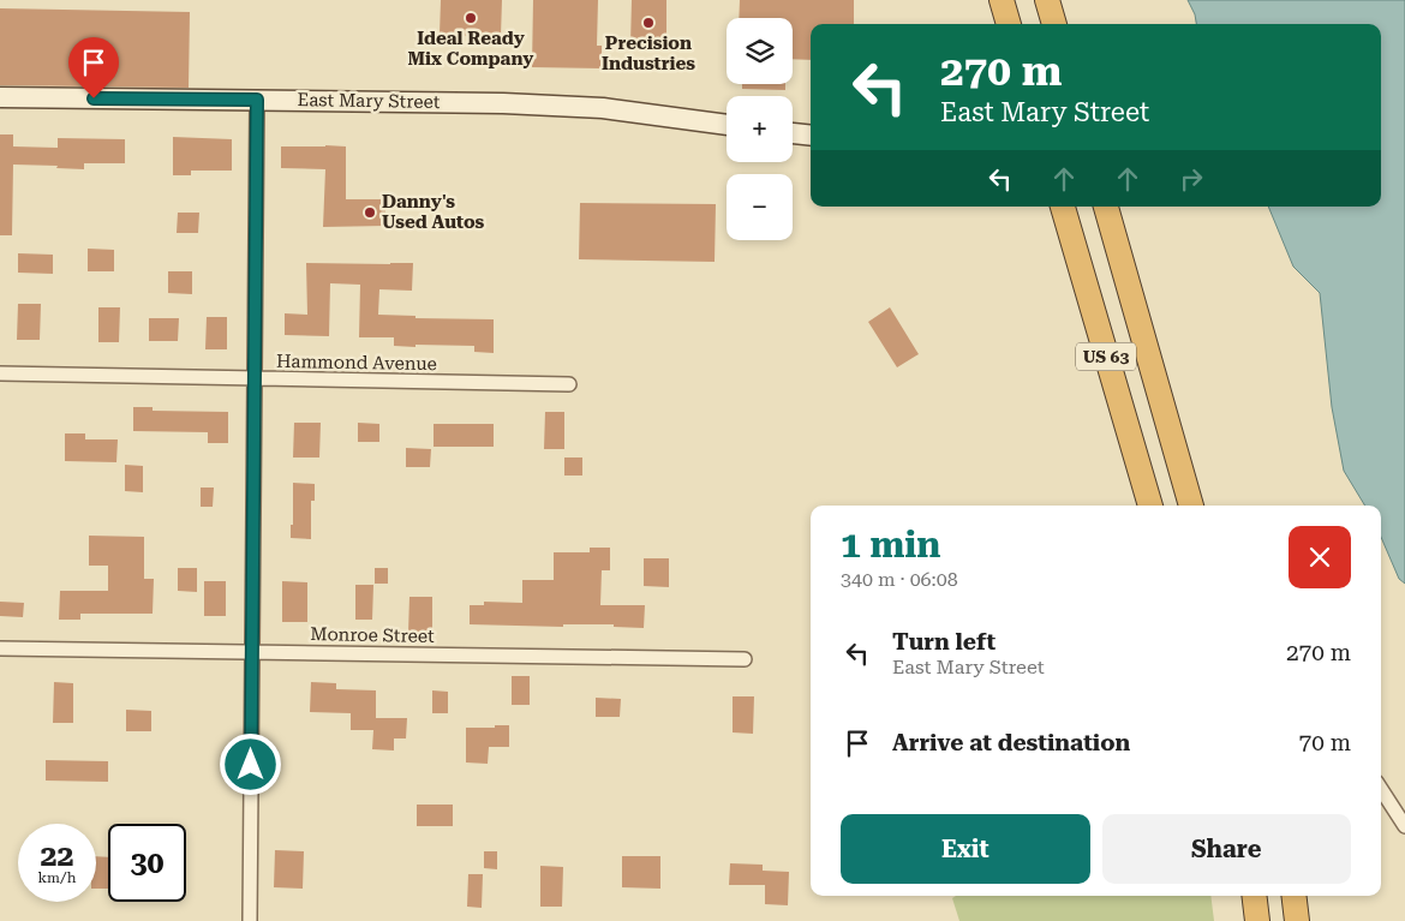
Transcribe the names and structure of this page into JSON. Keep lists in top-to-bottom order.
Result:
{
  "streets": {
    "highway": ["US 63"],
    "main road": ["East Mary Street"],
    "street": ["Hammond Avenue", "Monroe Street"]
  },
  "places": ["Ideal Ready Mix Company", "Precision Industries", "Danny's Used Autos"],
  "page": {
    "map_buttons": ["+", "−"],
    "turn": ["270 m", "East Mary Street"],
    "heading": ["1 min", "340 m · 06:08"],
    "list": [
      {
        "name": "Turn left",
        "note": "East Mary Street",
        "value": "270 m"
      },
      {
        "name": "Arrive at destination",
        "value": "70 m"
      }
    ],
    "buttons": ["Exit", "Share"],
    "speed": "22 km/h",
    "limit": "30"
  }
}
